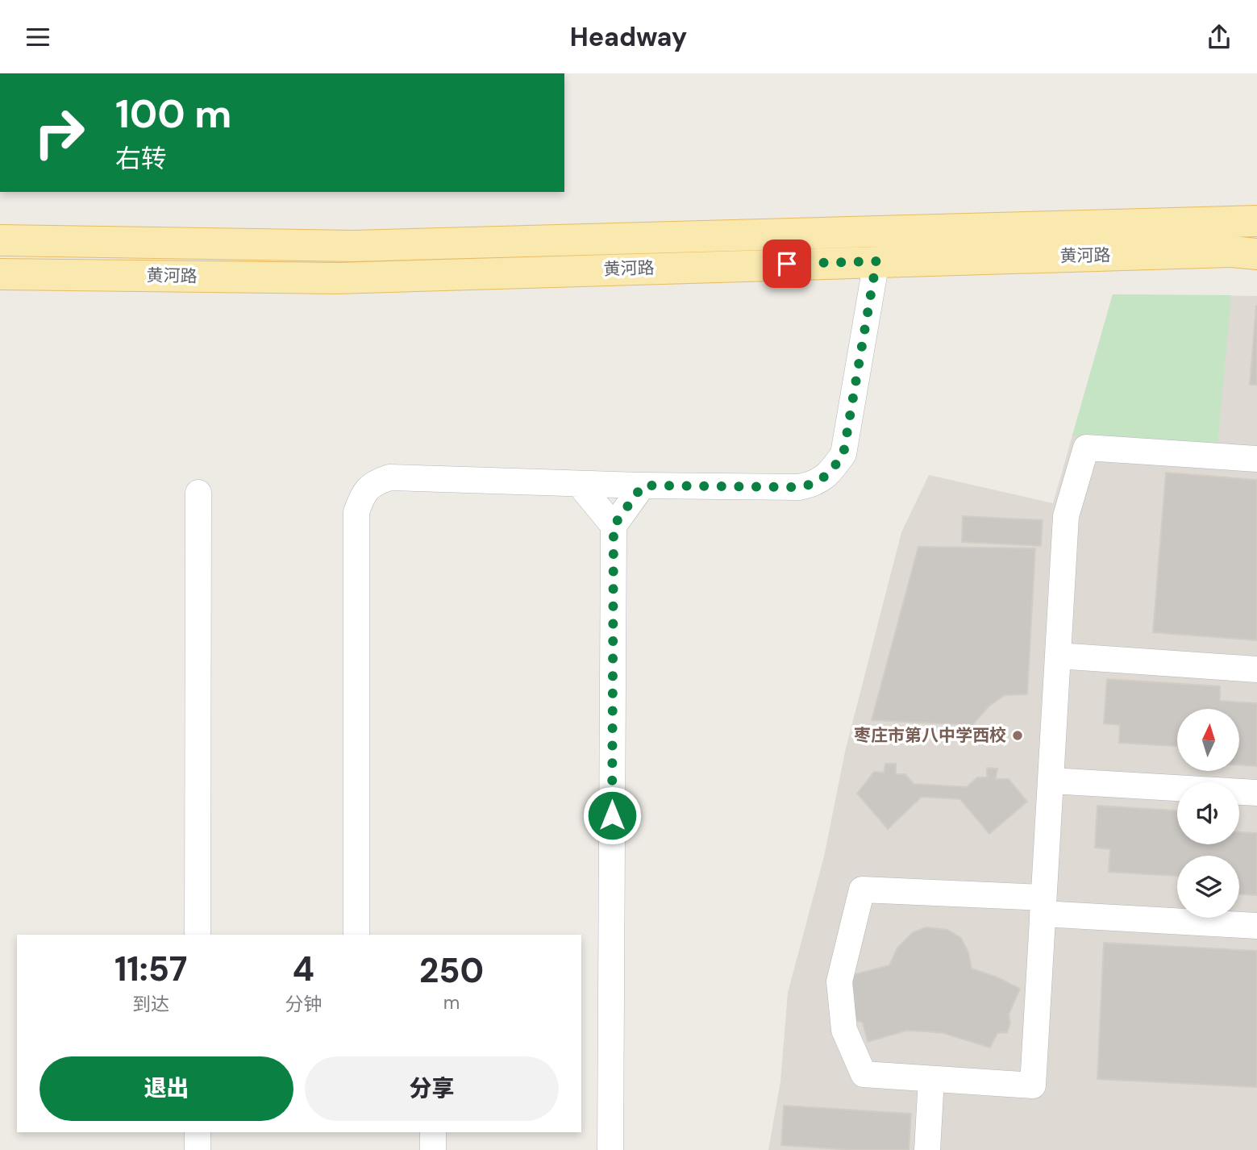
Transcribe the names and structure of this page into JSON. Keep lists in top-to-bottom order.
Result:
{
  "streets": {
    "main road": ["黄河路"]
  },
  "places": ["枣庄市第八中学西校"],
  "north": "top",
  "page": {
    "header": "Headway",
    "turn": ["100 m", "右转"],
    "eta": [
      "11:57",
      "到达",
      "4",
      "分钟",
      "250",
      "m"
    ],
    "buttons": ["退出", "分享"]
  }
}
